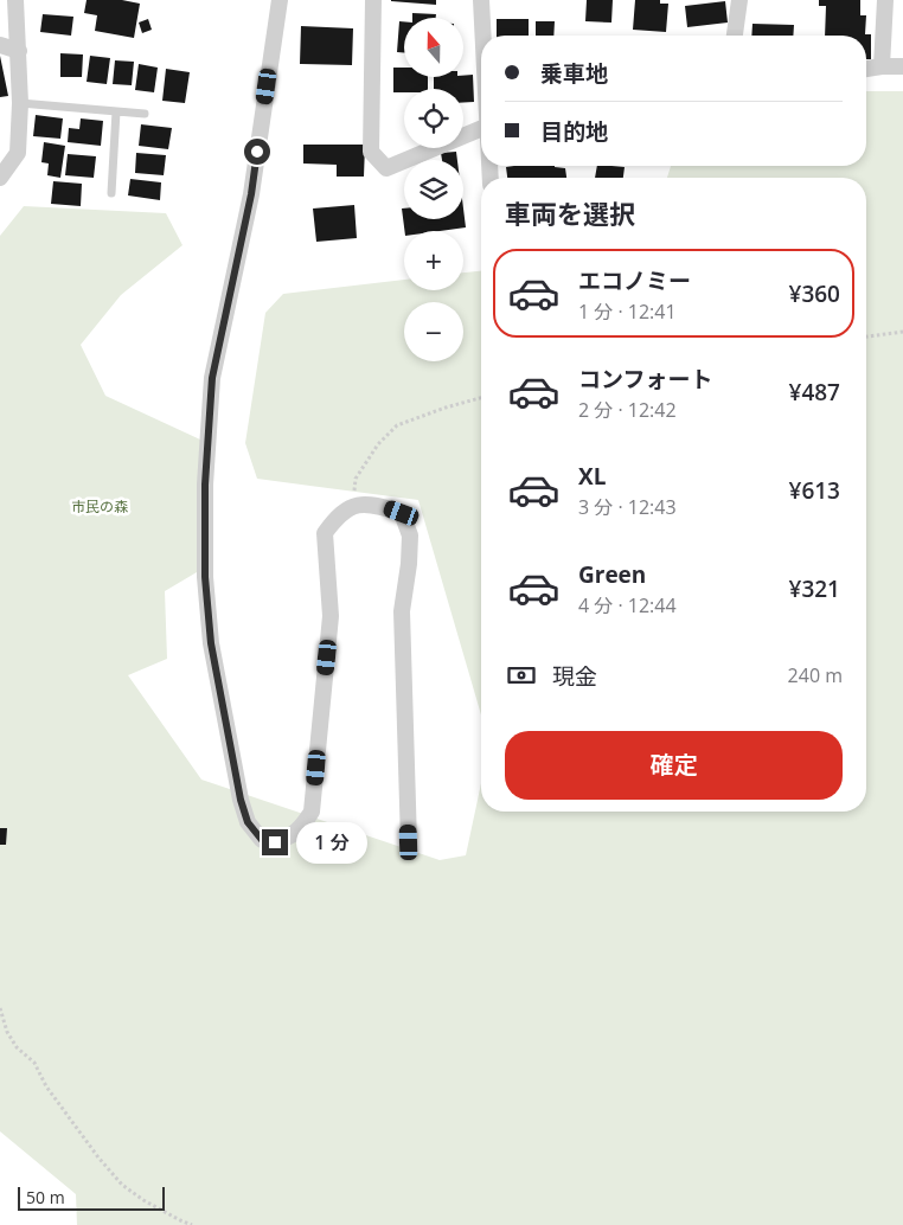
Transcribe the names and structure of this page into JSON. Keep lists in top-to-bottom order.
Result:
{
  "parks": ["市民の森"],
  "scale_bar": "50 m",
  "north": "top",
  "page": {
    "map_buttons": ["+", "−"],
    "banner": ["乗車地", "目的地"],
    "heading": "車両を選択",
    "list": [
      {
        "name": "エコノミー",
        "note": "1 分 · 12:41",
        "value": "¥360"
      },
      {
        "name": "コンフォート",
        "note": "2 分 · 12:42",
        "value": "¥487"
      },
      {
        "name": "XL",
        "note": "3 分 · 12:43",
        "value": "¥613"
      },
      {
        "name": "Green",
        "note": "4 分 · 12:44",
        "value": "¥321"
      }
    ],
    "pay": ["現金", "240 m"],
    "buttons": "確定",
    "bubble": "1 分",
    "scale": "50 m"
  }
}
